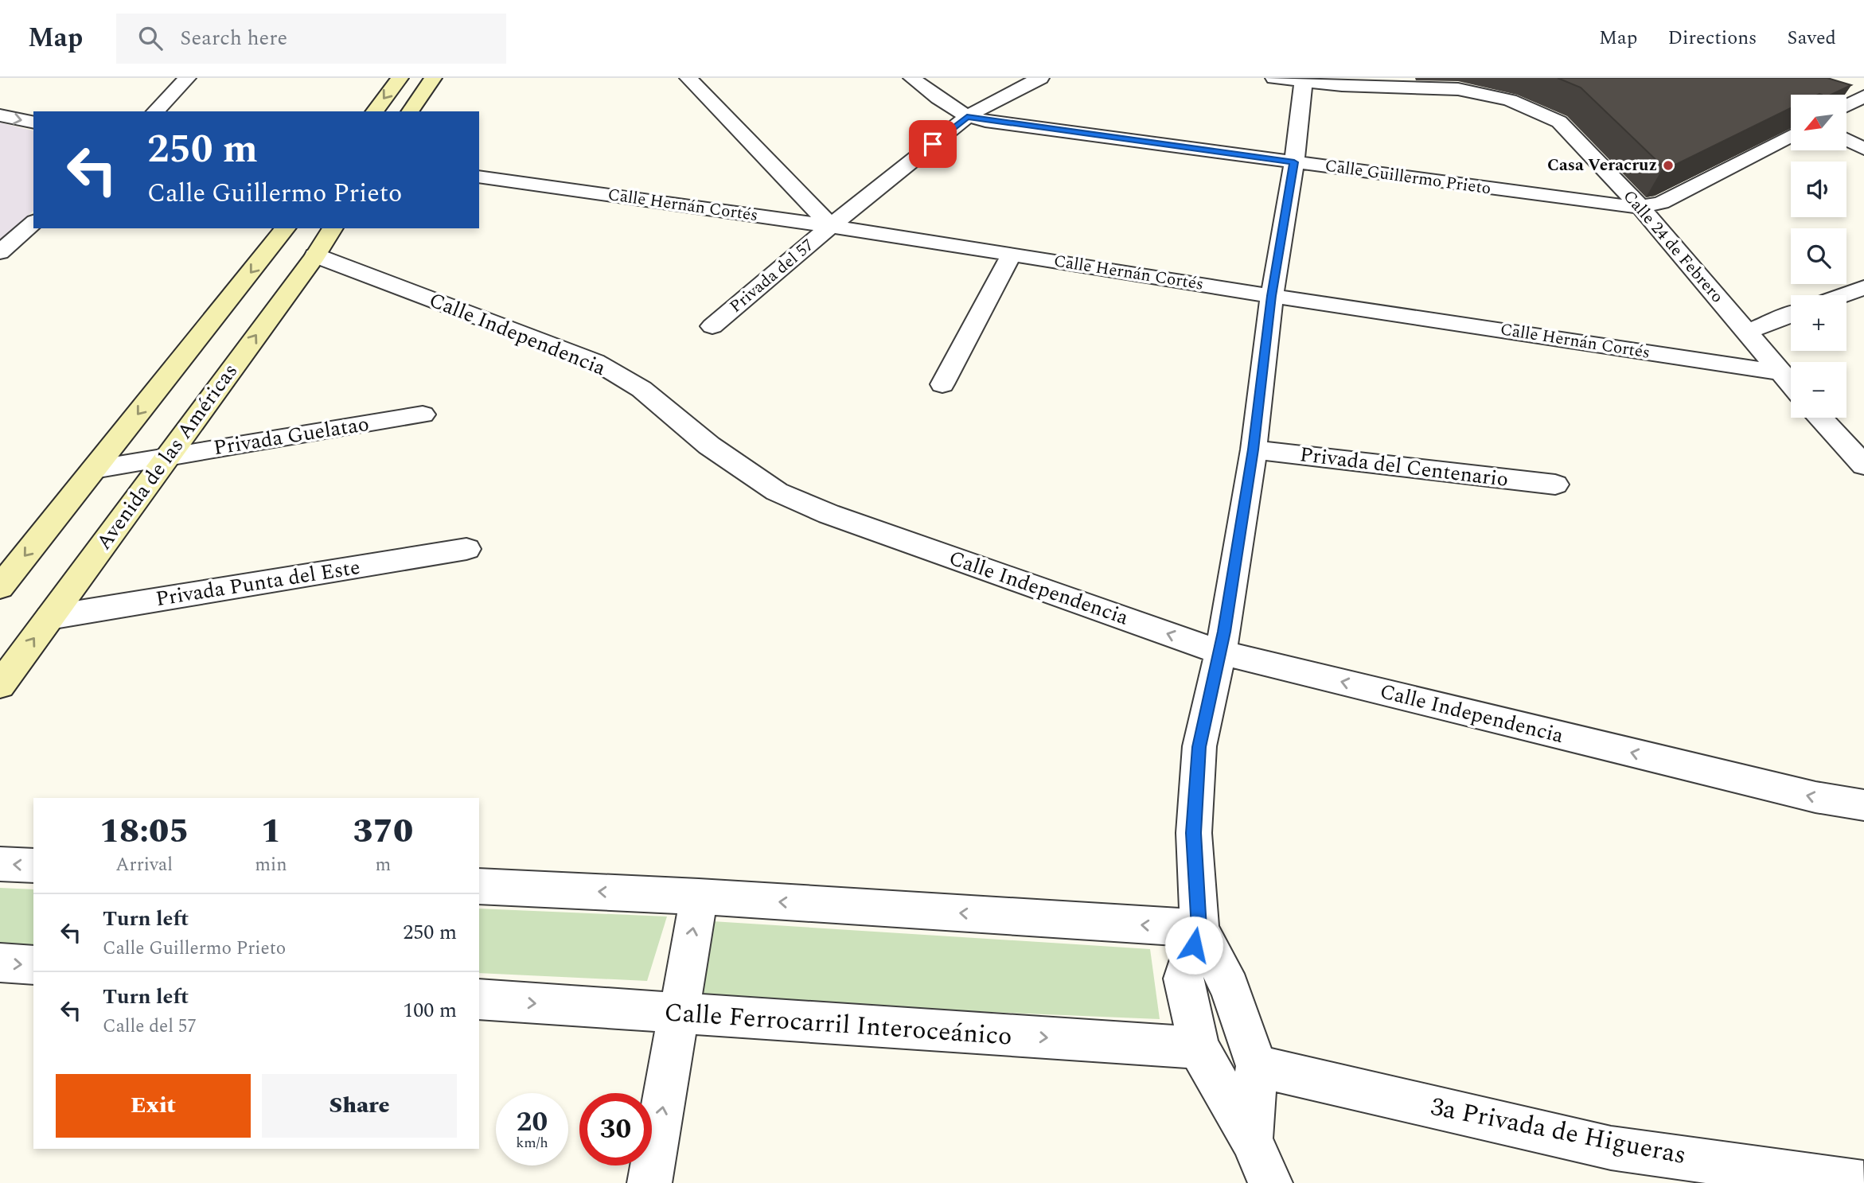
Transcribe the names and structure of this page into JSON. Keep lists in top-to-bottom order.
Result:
{
  "streets": {
    "main road": ["Calle Independencia", "Avenida de las Américas"],
    "street": [
      "Calle Guillermo Prieto",
      "Calle Hernán Cortés",
      "Calle 24 de Febrero",
      "Privada del 57",
      "Privada Guelatao",
      "Privada del Centenario",
      "Privada Punta del Este",
      "Calle Ferrocarril Interoceánico",
      "3a Privada de Higueras"
    ]
  },
  "crossings": [
    ["Calle Guillermo Prieto", "Calle 24 de Febrero"],
    ["Calle Guillermo Prieto", "Privada del 57"],
    ["Calle Hernán Cortés", "Calle 24 de Febrero"],
    ["Calle Hernán Cortés", "Privada del 57"],
    ["Calle Independencia", "Avenida de las Américas"],
    ["Privada Guelatao", "Avenida de las Américas"],
    ["Avenida de las Américas", "Privada Punta del Este"]
  ],
  "one_way": ["Calle Independencia"],
  "places": ["Casa Veracruz"],
  "north": "bottom left",
  "page": {
    "header": "Map",
    "search": "Search here",
    "nav": ["Map", "Directions", "Saved"],
    "map_buttons": ["+", "−"],
    "turn": ["250 m", "Calle Guillermo Prieto"],
    "eta": [
      "18:05",
      "Arrival",
      "1",
      "min",
      "370",
      "m"
    ],
    "list": [
      {
        "name": "Turn left",
        "note": "Calle Guillermo Prieto",
        "value": "250 m"
      },
      {
        "name": "Turn left",
        "note": "Calle del 57",
        "value": "100 m"
      }
    ],
    "buttons": ["Exit", "Share"],
    "speed": "20 km/h",
    "limit": "30"
  }
}
